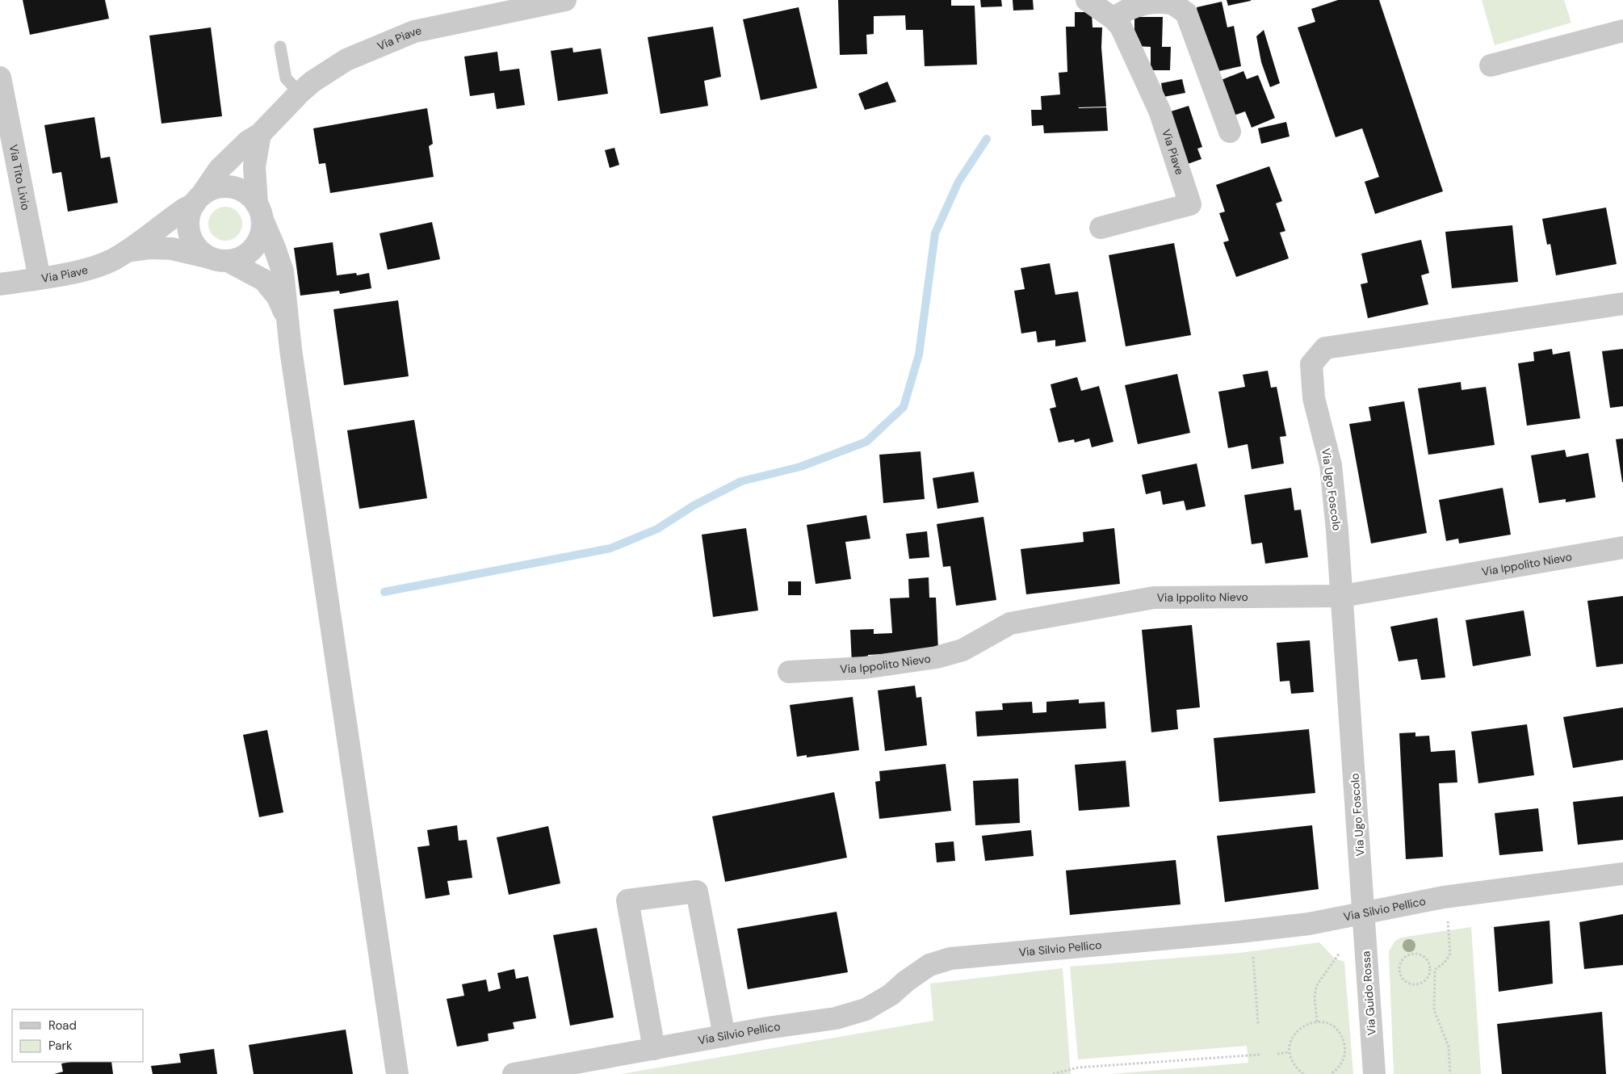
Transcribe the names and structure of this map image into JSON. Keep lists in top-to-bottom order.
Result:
{
  "streets": {
    "street": [
      "Via Piave",
      "Via Tito Livio",
      "Via Ugo Foscolo",
      "Via Ippolito Nievo",
      "Via Silvio Pellico",
      "Via Guido Rossa"
    ]
  },
  "crossings": [
    ["Via Piave", "Via Tito Livio"],
    ["Via Ugo Foscolo", "Via Ippolito Nievo"],
    ["Via Ugo Foscolo", "Via Silvio Pellico"],
    ["Via Ugo Foscolo", "Via Guido Rossa"],
    ["Via Silvio Pellico", "Via Guido Rossa"]
  ],
  "legend": ["Road", "Park"]
}
